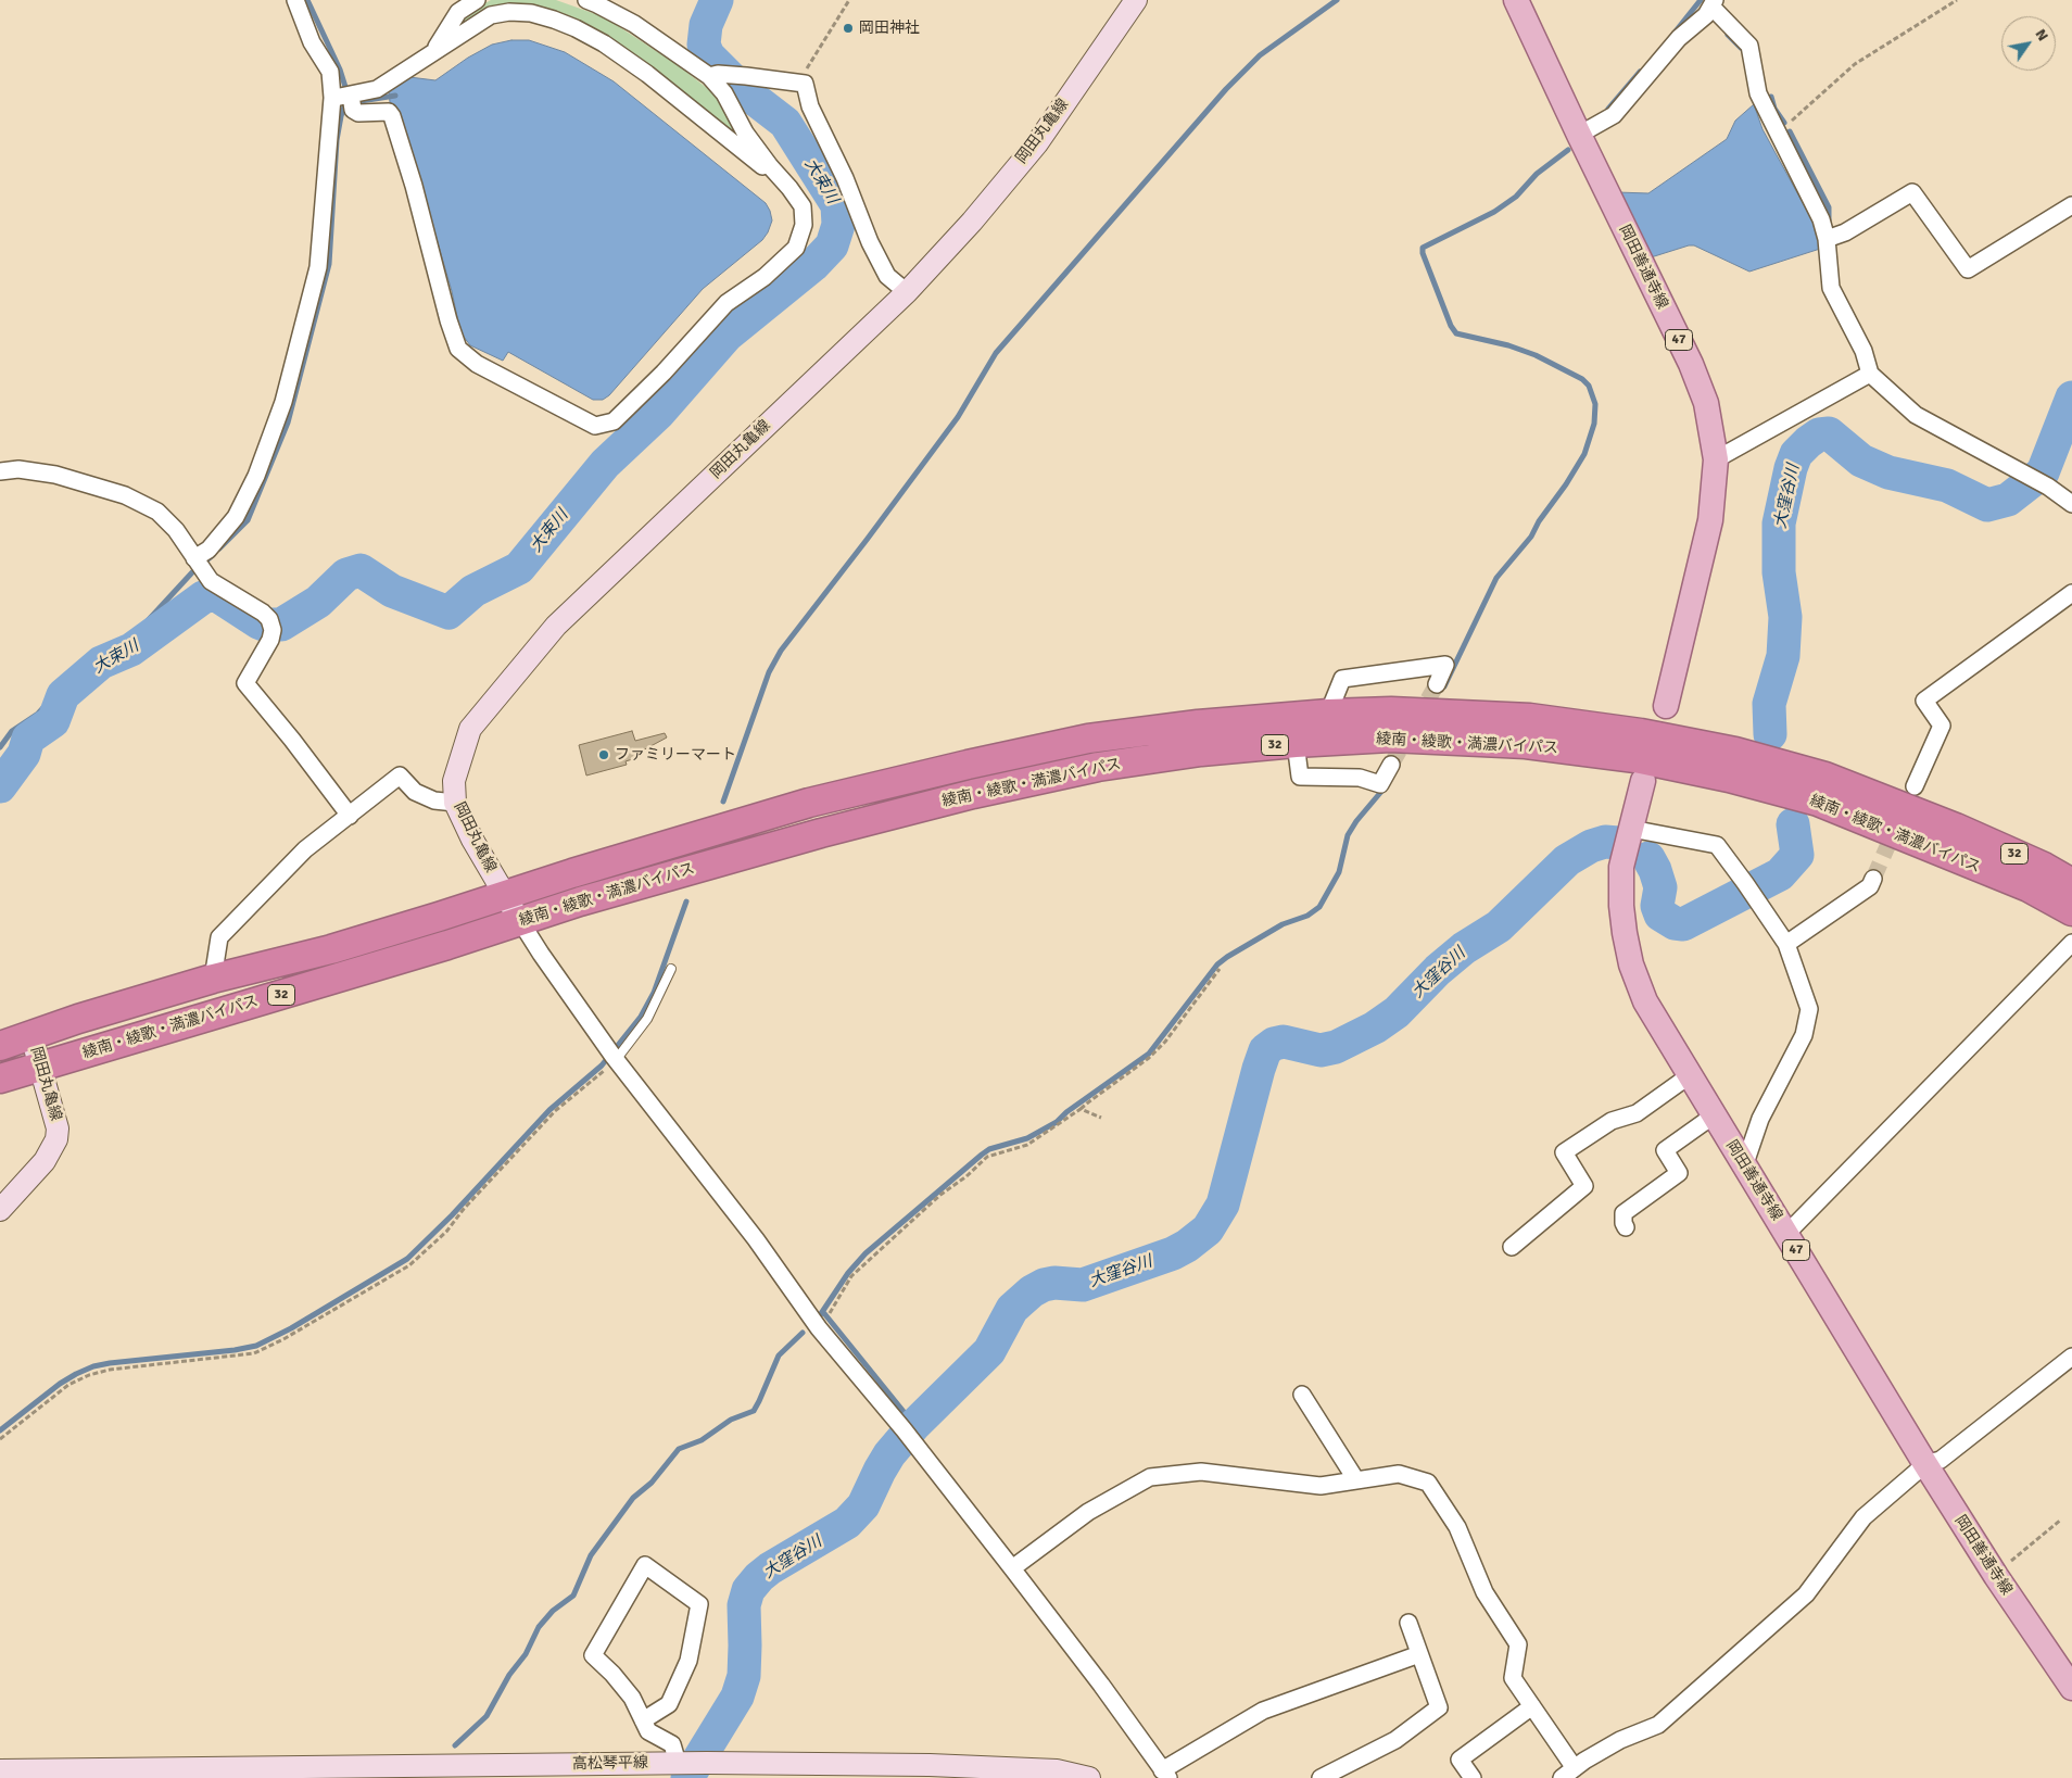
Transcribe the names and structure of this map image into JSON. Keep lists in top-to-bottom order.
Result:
{
  "streets": {
    "highway": ["綾南・綾歌・満濃バイパス", "32"],
    "main road": [
      "岡田丸亀線",
      "岡田善通寺線",
      "47",
      "高松琴平線"
    ]
  },
  "crossings": [
    ["岡田丸亀線", "綾南・綾歌・満濃バイパス"]
  ],
  "water": ["大束川", "大窪谷川"],
  "places": ["岡田神社", "ファミリーマート"],
  "north": "top right"
}
